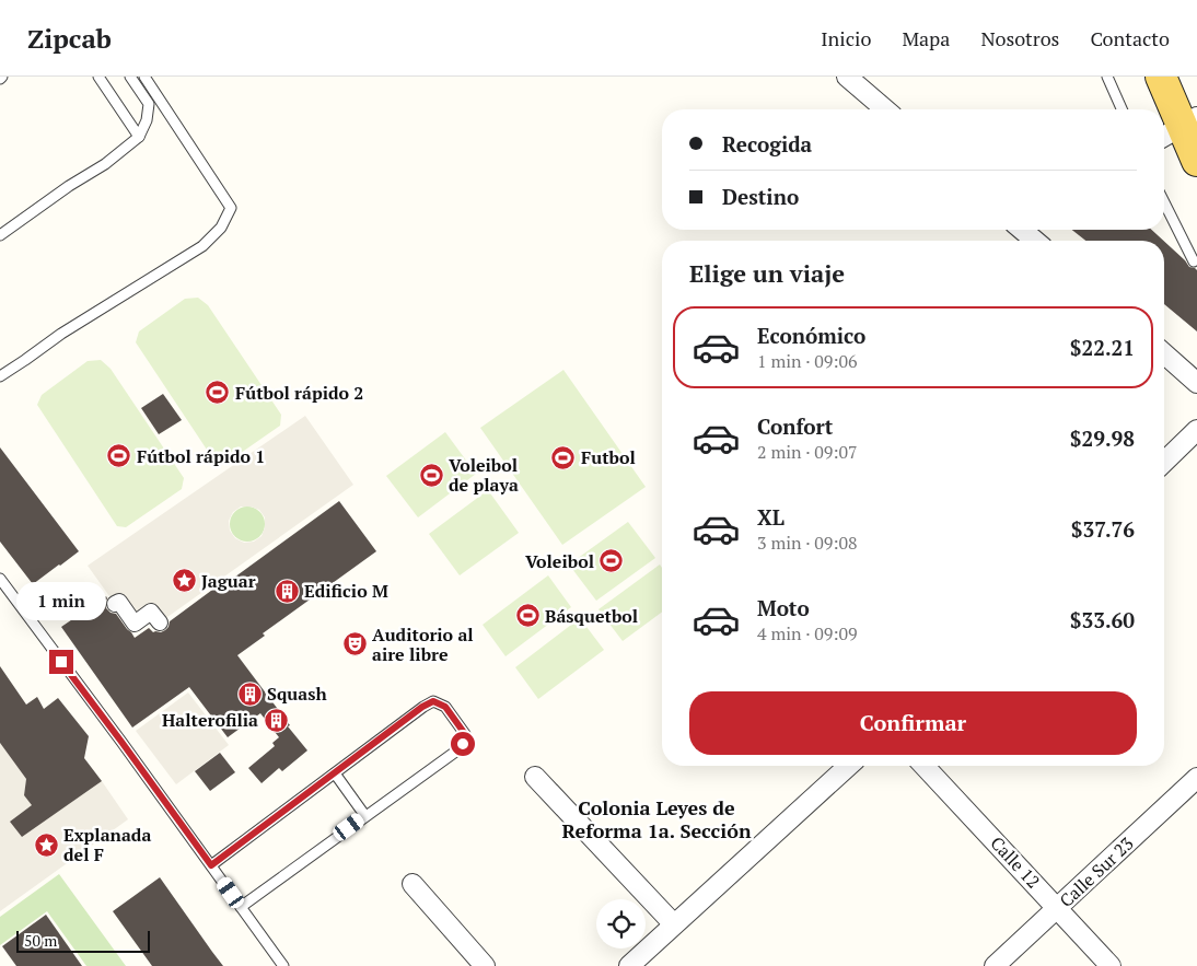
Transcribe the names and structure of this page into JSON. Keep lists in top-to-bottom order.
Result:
{
  "streets": {
    "street": ["Calle 12", "Calle Sur 23"]
  },
  "crossings": [
    ["Calle 12", "Calle Sur 23"]
  ],
  "districts": ["Colonia Leyes de Reforma 1a. Sección"],
  "places": {
    "sports": [
      "Fútbol rápido 2",
      "Fútbol rápido 1",
      "Futbol",
      "Voleibol de playa",
      "Voleibol",
      "Básquetbol"
    ],
    "place": ["Jaguar", "Explanada del F"],
    "building": ["Edificio M", "Squash", "Halterofilia"],
    "theatre": ["Auditorio al aire libre"]
  },
  "scale_bar": "50 m",
  "page": {
    "header": "Zipcab",
    "nav": [
      "Inicio",
      "Mapa",
      "Nosotros",
      "Contacto"
    ],
    "banner": ["Recogida", "Destino"],
    "heading": "Elige un viaje",
    "list": [
      {
        "name": "Económico",
        "note": "1 min · 09:06",
        "value": "$22.21"
      },
      {
        "name": "Confort",
        "note": "2 min · 09:07",
        "value": "$29.98"
      },
      {
        "name": "XL",
        "note": "3 min · 09:08",
        "value": "$37.76"
      },
      {
        "name": "Moto",
        "note": "4 min · 09:09",
        "value": "$33.60"
      }
    ],
    "bubble": "1 min",
    "buttons": "Confirmar",
    "scale": "50 m"
  }
}
